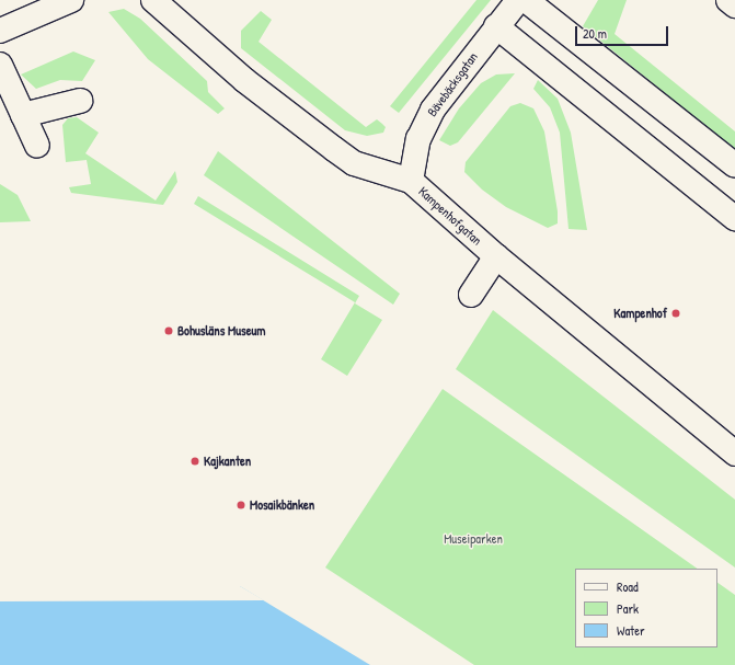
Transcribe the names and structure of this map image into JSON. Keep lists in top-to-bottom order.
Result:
{
  "streets": {
    "street": ["Bävebäcksgatan", "Kampenhofgatan"]
  },
  "crossings": [
    ["Bävebäcksgatan", "Kampenhofgatan"]
  ],
  "parks": ["Museiparken"],
  "places": [
    "Kampenhof",
    "Bohusläns Museum",
    "Kajkanten",
    "Mosaikbänken"
  ],
  "legend": ["Road", "Park", "Water"],
  "scale_bar": "20 m"
}
